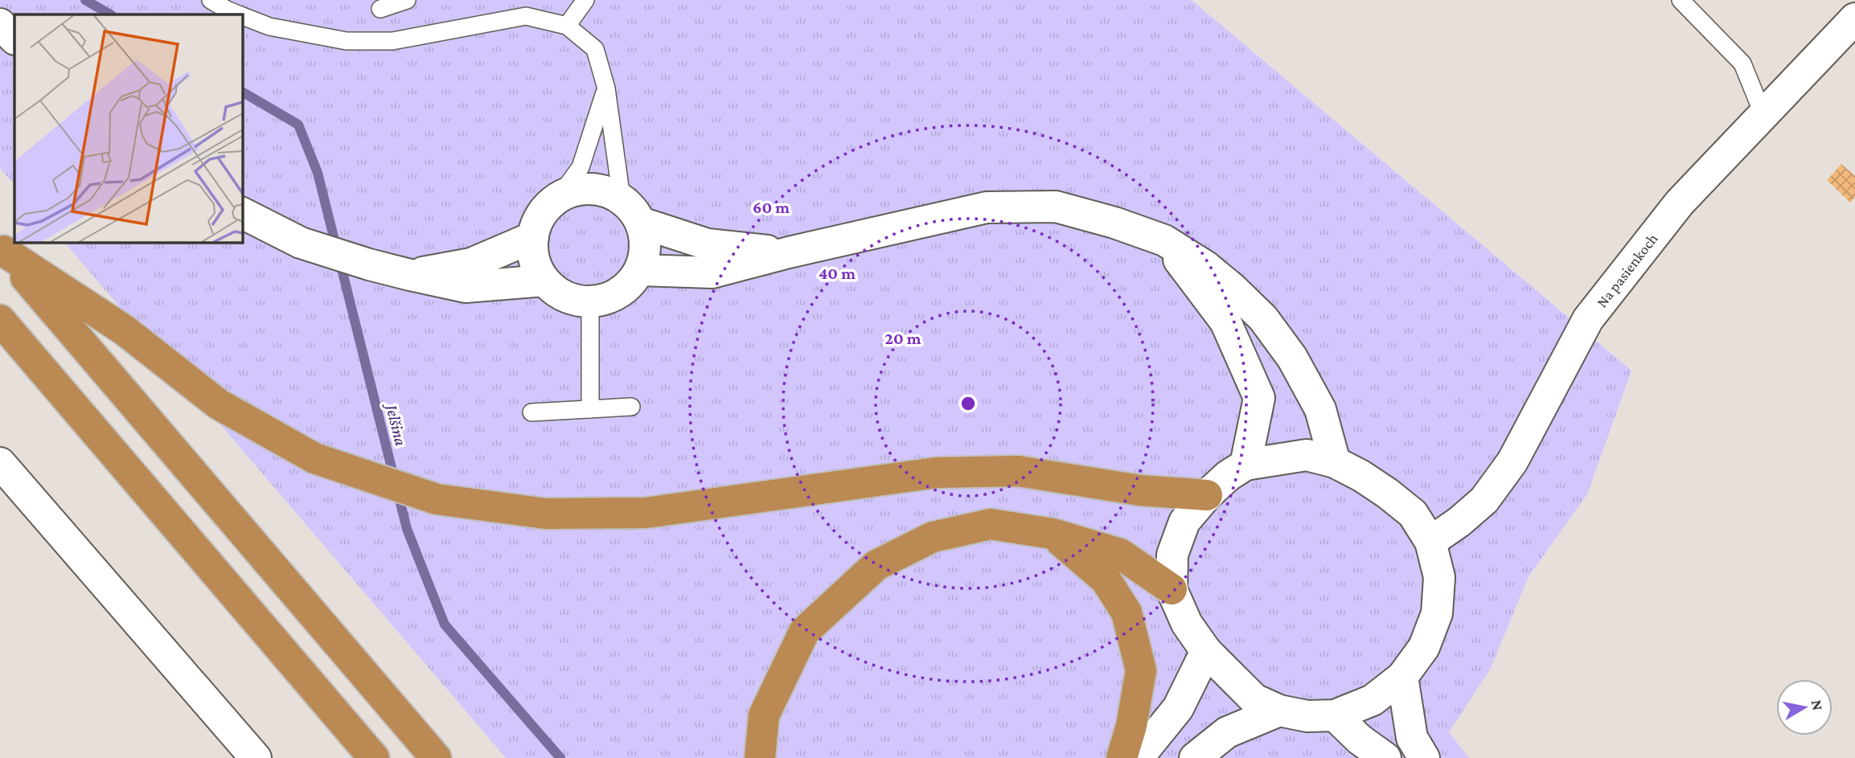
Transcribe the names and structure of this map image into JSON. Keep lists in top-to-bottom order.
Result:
{
  "streets": {
    "street": ["Na pasienkoch"]
  },
  "water": ["Jelšina"],
  "north": "right",
  "rings": ["60 m", "40 m", "20 m"]
}
